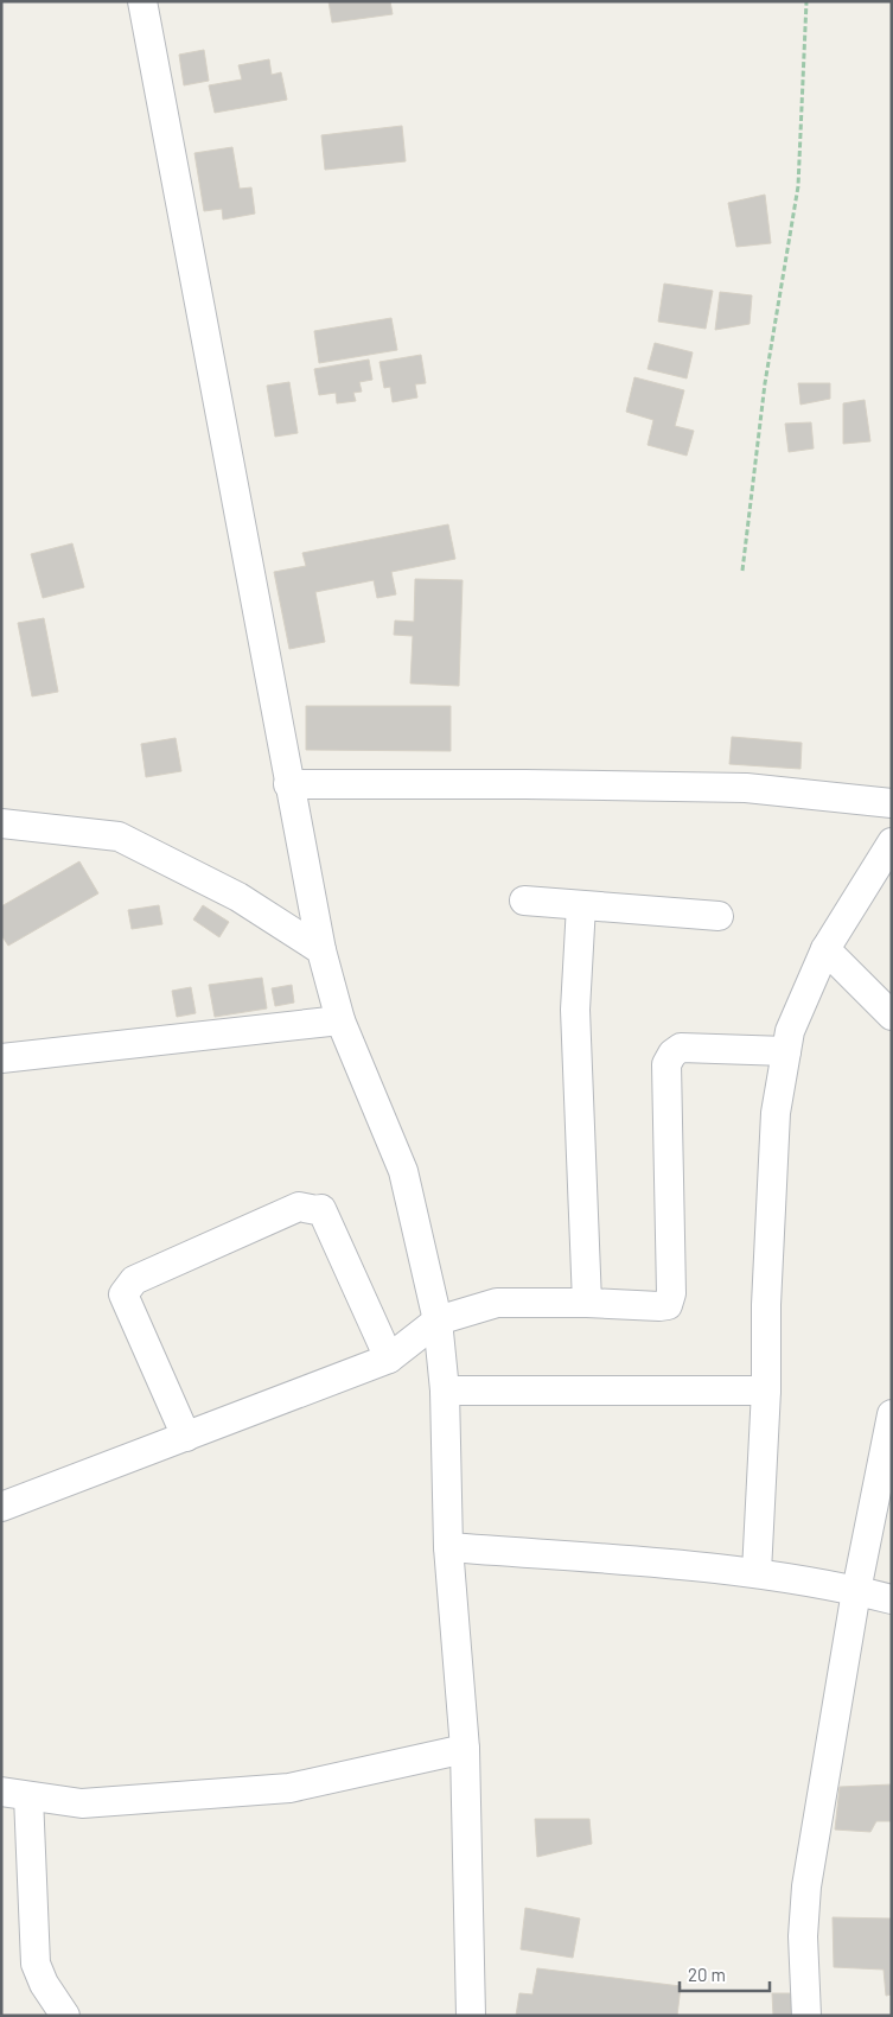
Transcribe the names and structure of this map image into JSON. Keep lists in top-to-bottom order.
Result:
{
  "scale_bar": "20 m"
}
